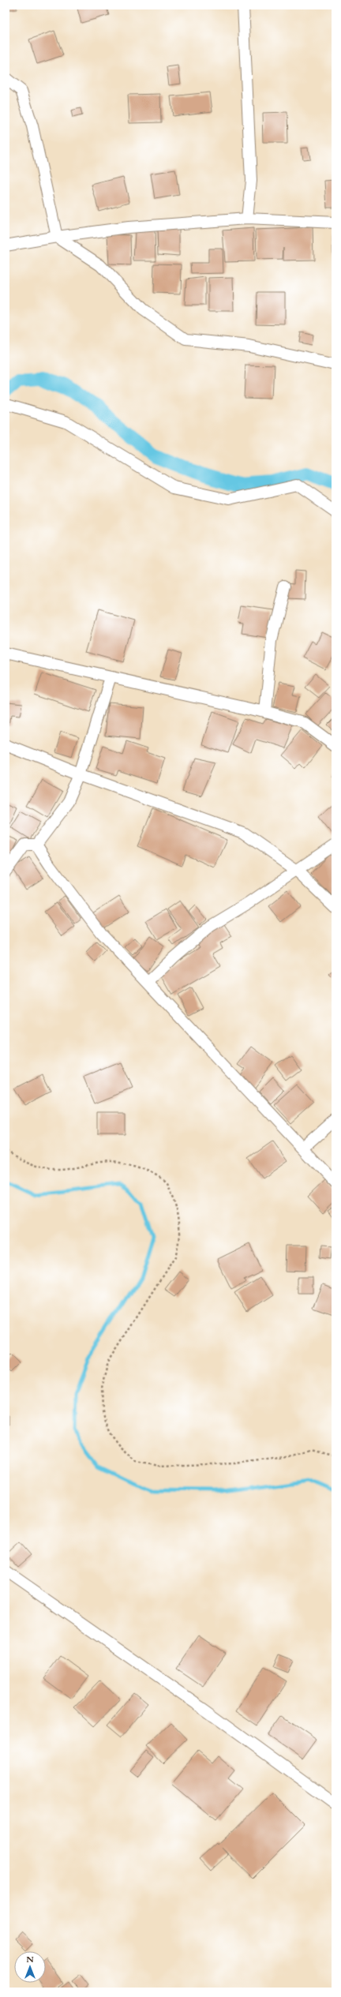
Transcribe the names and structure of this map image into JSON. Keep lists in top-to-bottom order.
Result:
{
  "north": "top"
}
